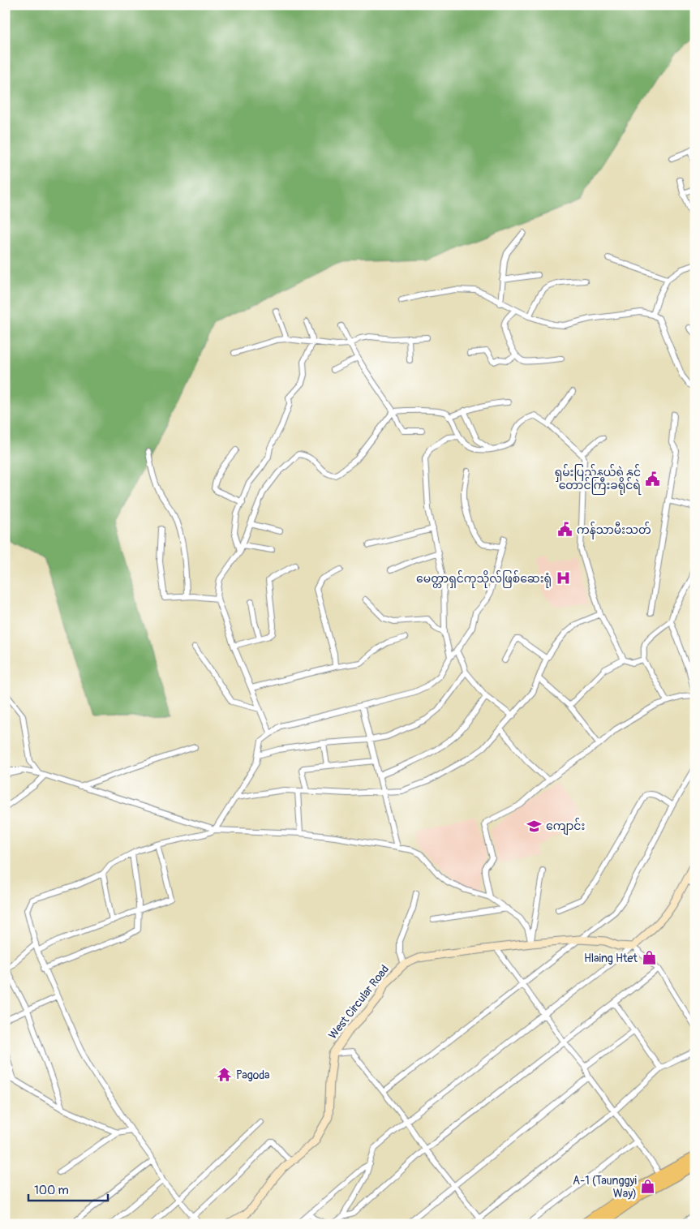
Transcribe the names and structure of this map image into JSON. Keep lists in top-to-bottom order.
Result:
{
  "streets": {
    "street": ["West Circular Road"]
  },
  "places": {
    "public building": ["ရှမ်းပြည်နယ်ရဲ နှင့် တောင်ကြီးခရိုင်ရဲ", "ကန်သာမီးသတ်"],
    "hospital": ["မေတ္တာရှင်ကုသိုလ်ဖြစ်ဆေးရုံ"],
    "school or university": ["ကျောင်း"],
    "shop": ["Hlaing Htet", "A-1 (Taunggyi Way)"],
    "temple": ["Pagoda"]
  },
  "scale_bar": "100 m"
}
